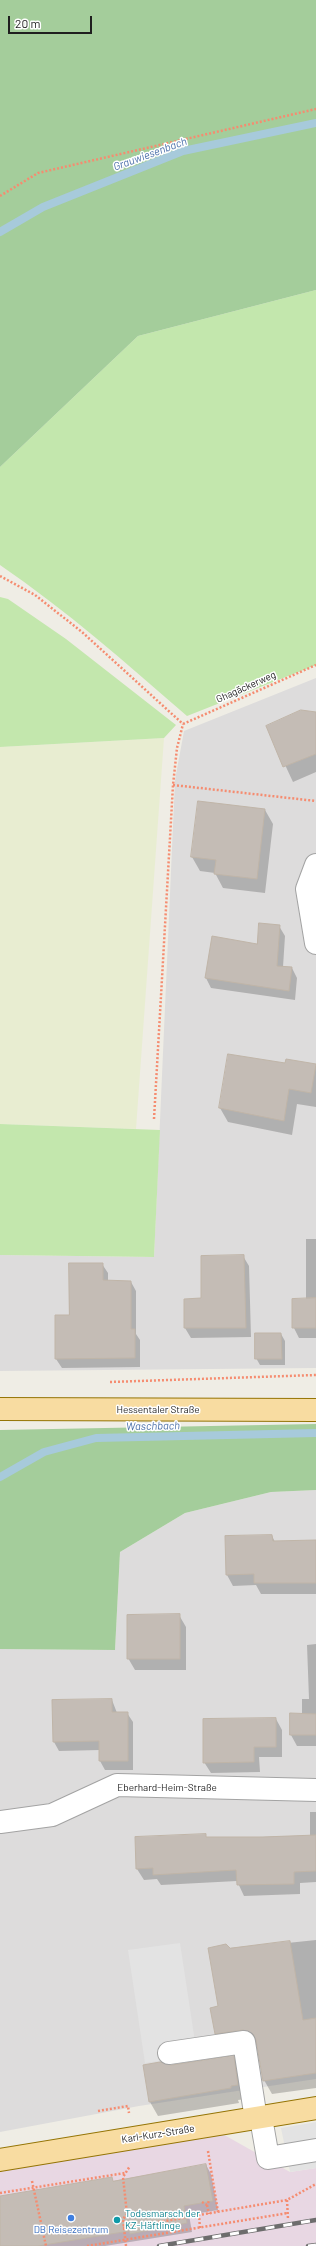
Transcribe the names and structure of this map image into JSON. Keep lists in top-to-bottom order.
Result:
{
  "streets": {
    "main road": ["Hessentaler Straße", "Karl-Kurz-Straße"],
    "street": ["Eberhard-Heim-Straße"],
    "path": ["Ghagäckerweg"]
  },
  "water": ["Grauwiesenbach", "Waschbach"],
  "places": ["DB Reisezentrum", "Todesmarsch der KZ-Häftlinge"],
  "scale_bar": "20 m"
}
